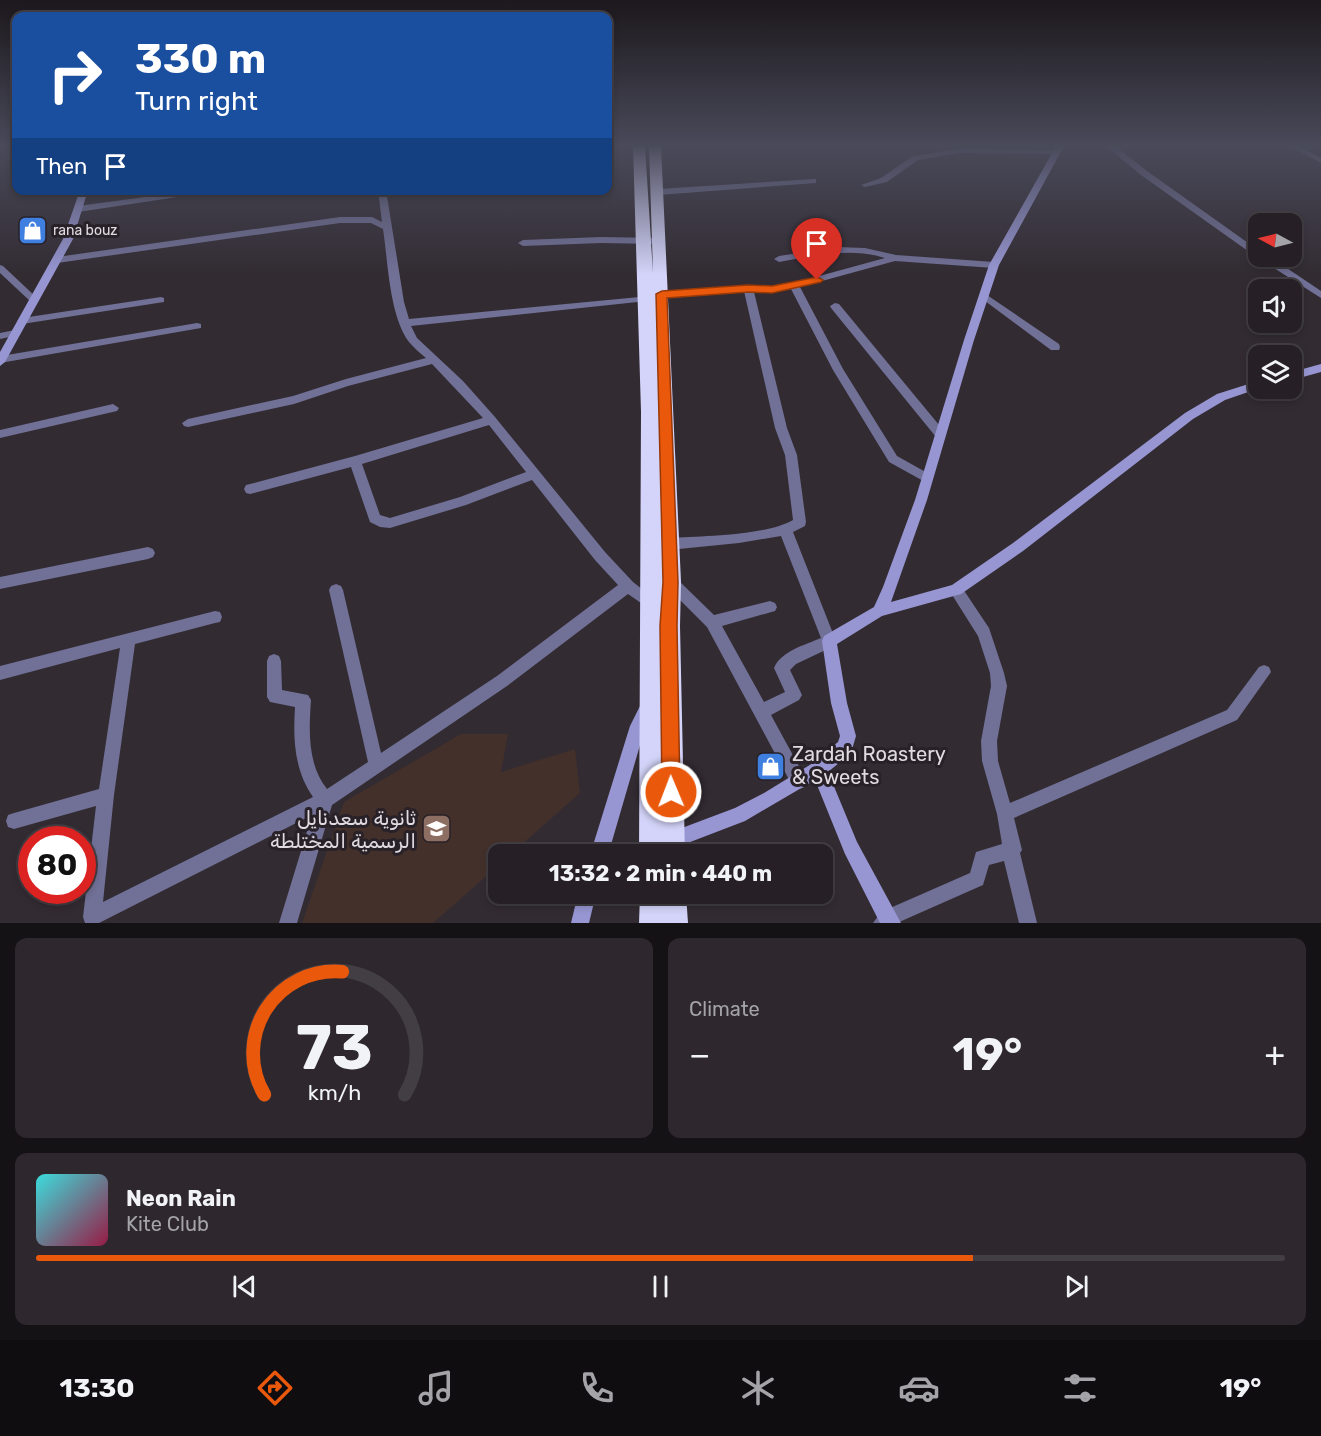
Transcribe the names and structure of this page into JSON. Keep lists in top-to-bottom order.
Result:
{
  "places": {
    "shop": ["rana bouz", "Zardah Roastery & Sweets"],
    "school or university": ["ثانوية سعدنايل الرسمية المختلطة"]
  },
  "north": "left",
  "page": {
    "turn": ["330 m", "Turn right"],
    "then": "Then",
    "limit": "80",
    "trip": "13:32 · 2 min · 440 m",
    "tile": "Climate",
    "heat": ["−", "19°", "+"],
    "song": ["Neon Rain", "Kite Club"],
    "tabs": ["13:30", "19°"],
    "gauge": ["73", "km/h"]
  }
}
